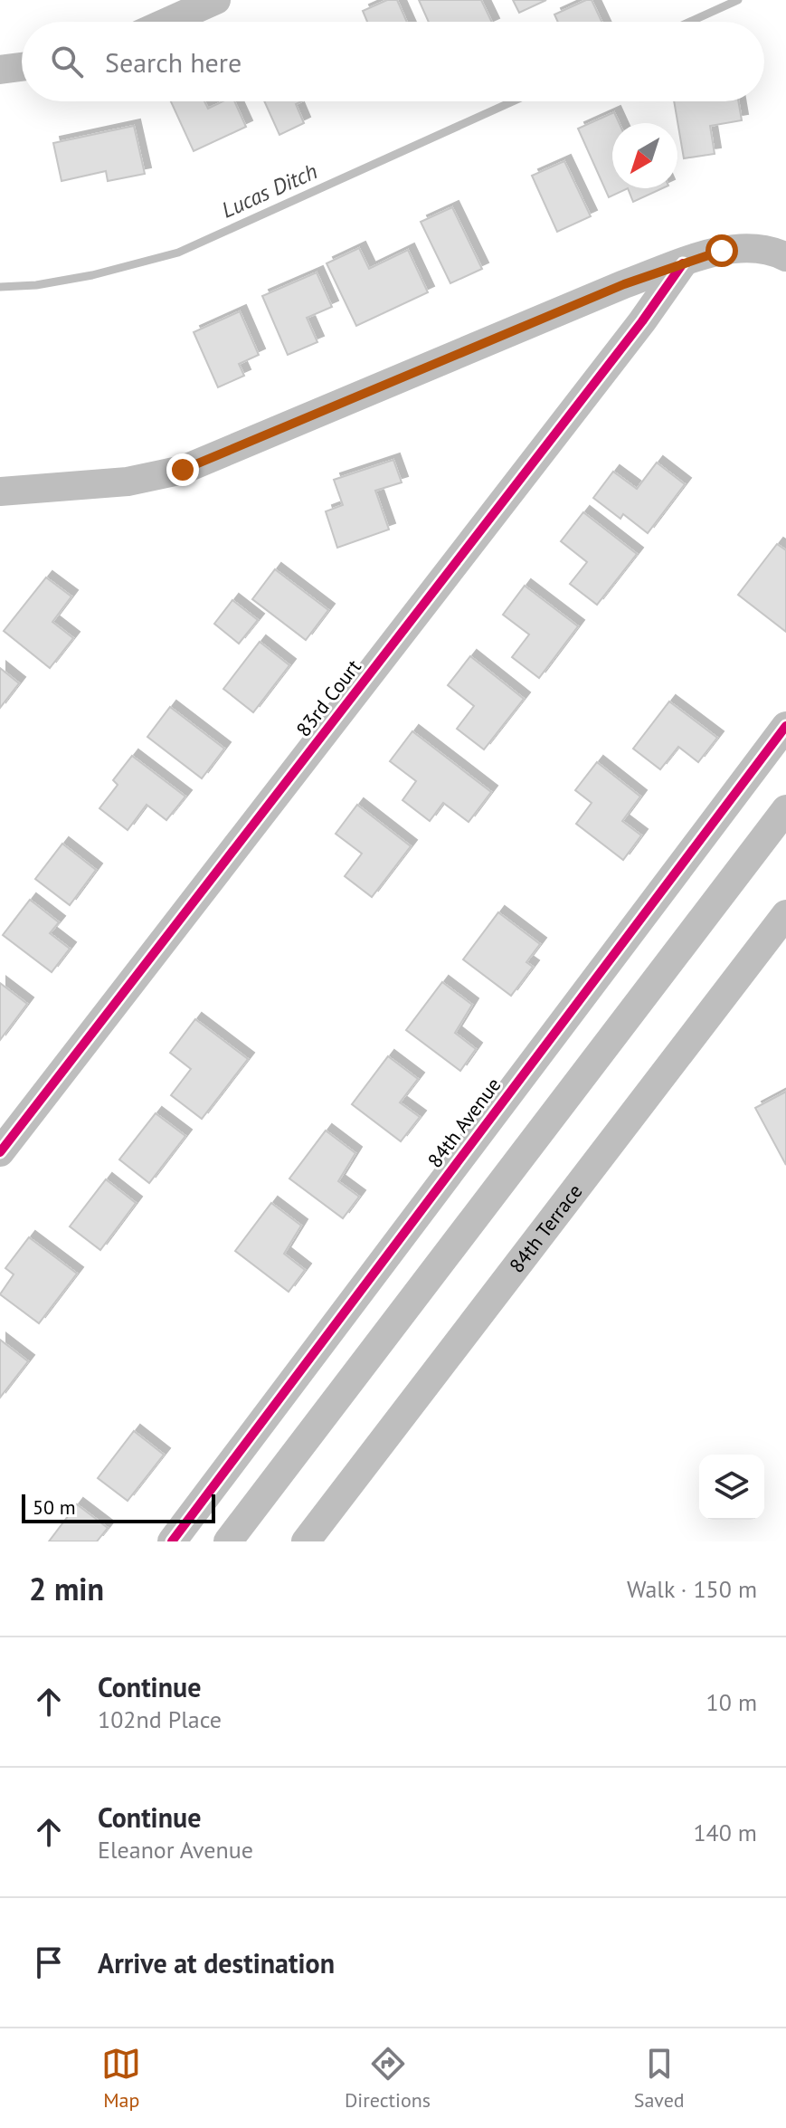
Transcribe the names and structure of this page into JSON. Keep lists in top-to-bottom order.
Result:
{
  "streets": {
    "street": ["83rd Court", "84th Avenue", "84th Terrace"]
  },
  "water": ["Lucas Ditch"],
  "scale_bar": "50 m",
  "north": "bottom left",
  "page": {
    "search": "Search here",
    "scale": "50 m",
    "heading": ["2 min", "Walk · 150 m"],
    "list": [
      ["Continue", "102nd Place", "10 m"],
      ["Continue", "Eleanor Avenue", "140 m"],
      "Arrive at destination"
    ],
    "nav": ["Map", "Directions", "Saved"]
  }
}
